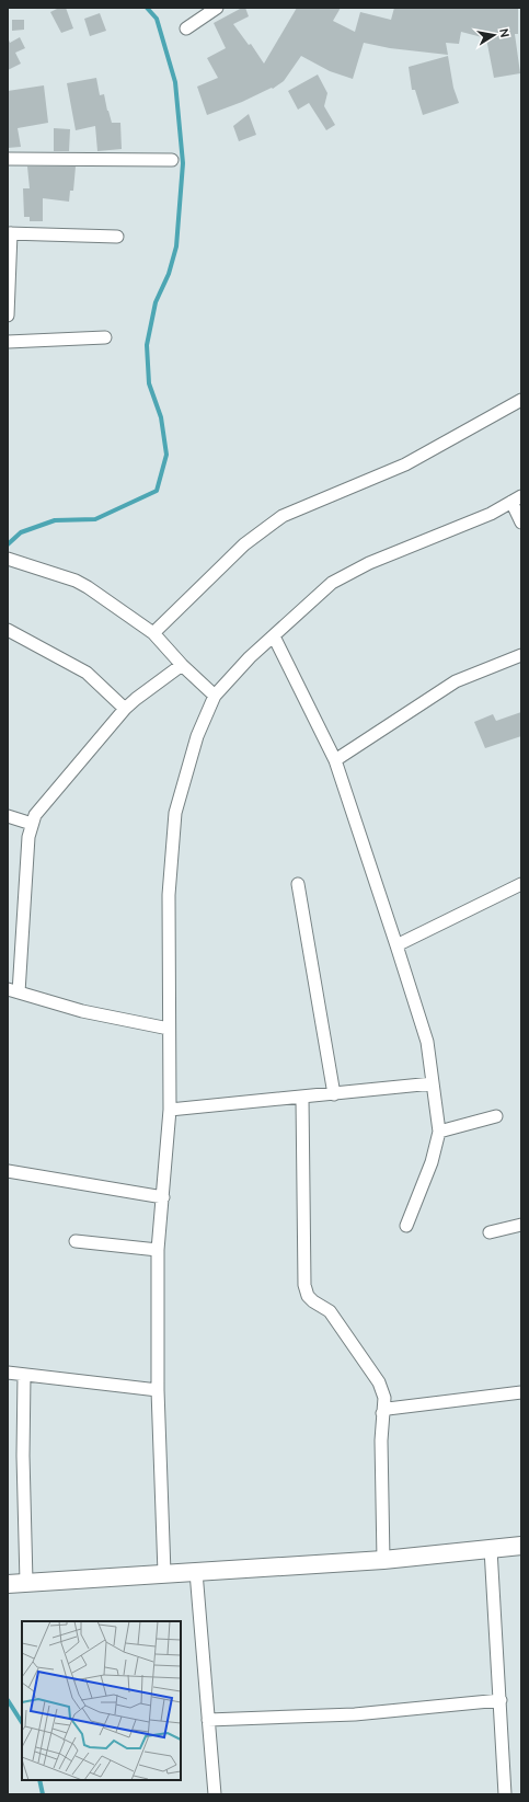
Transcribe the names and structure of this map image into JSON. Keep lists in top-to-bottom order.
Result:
{
  "north": "right"
}
